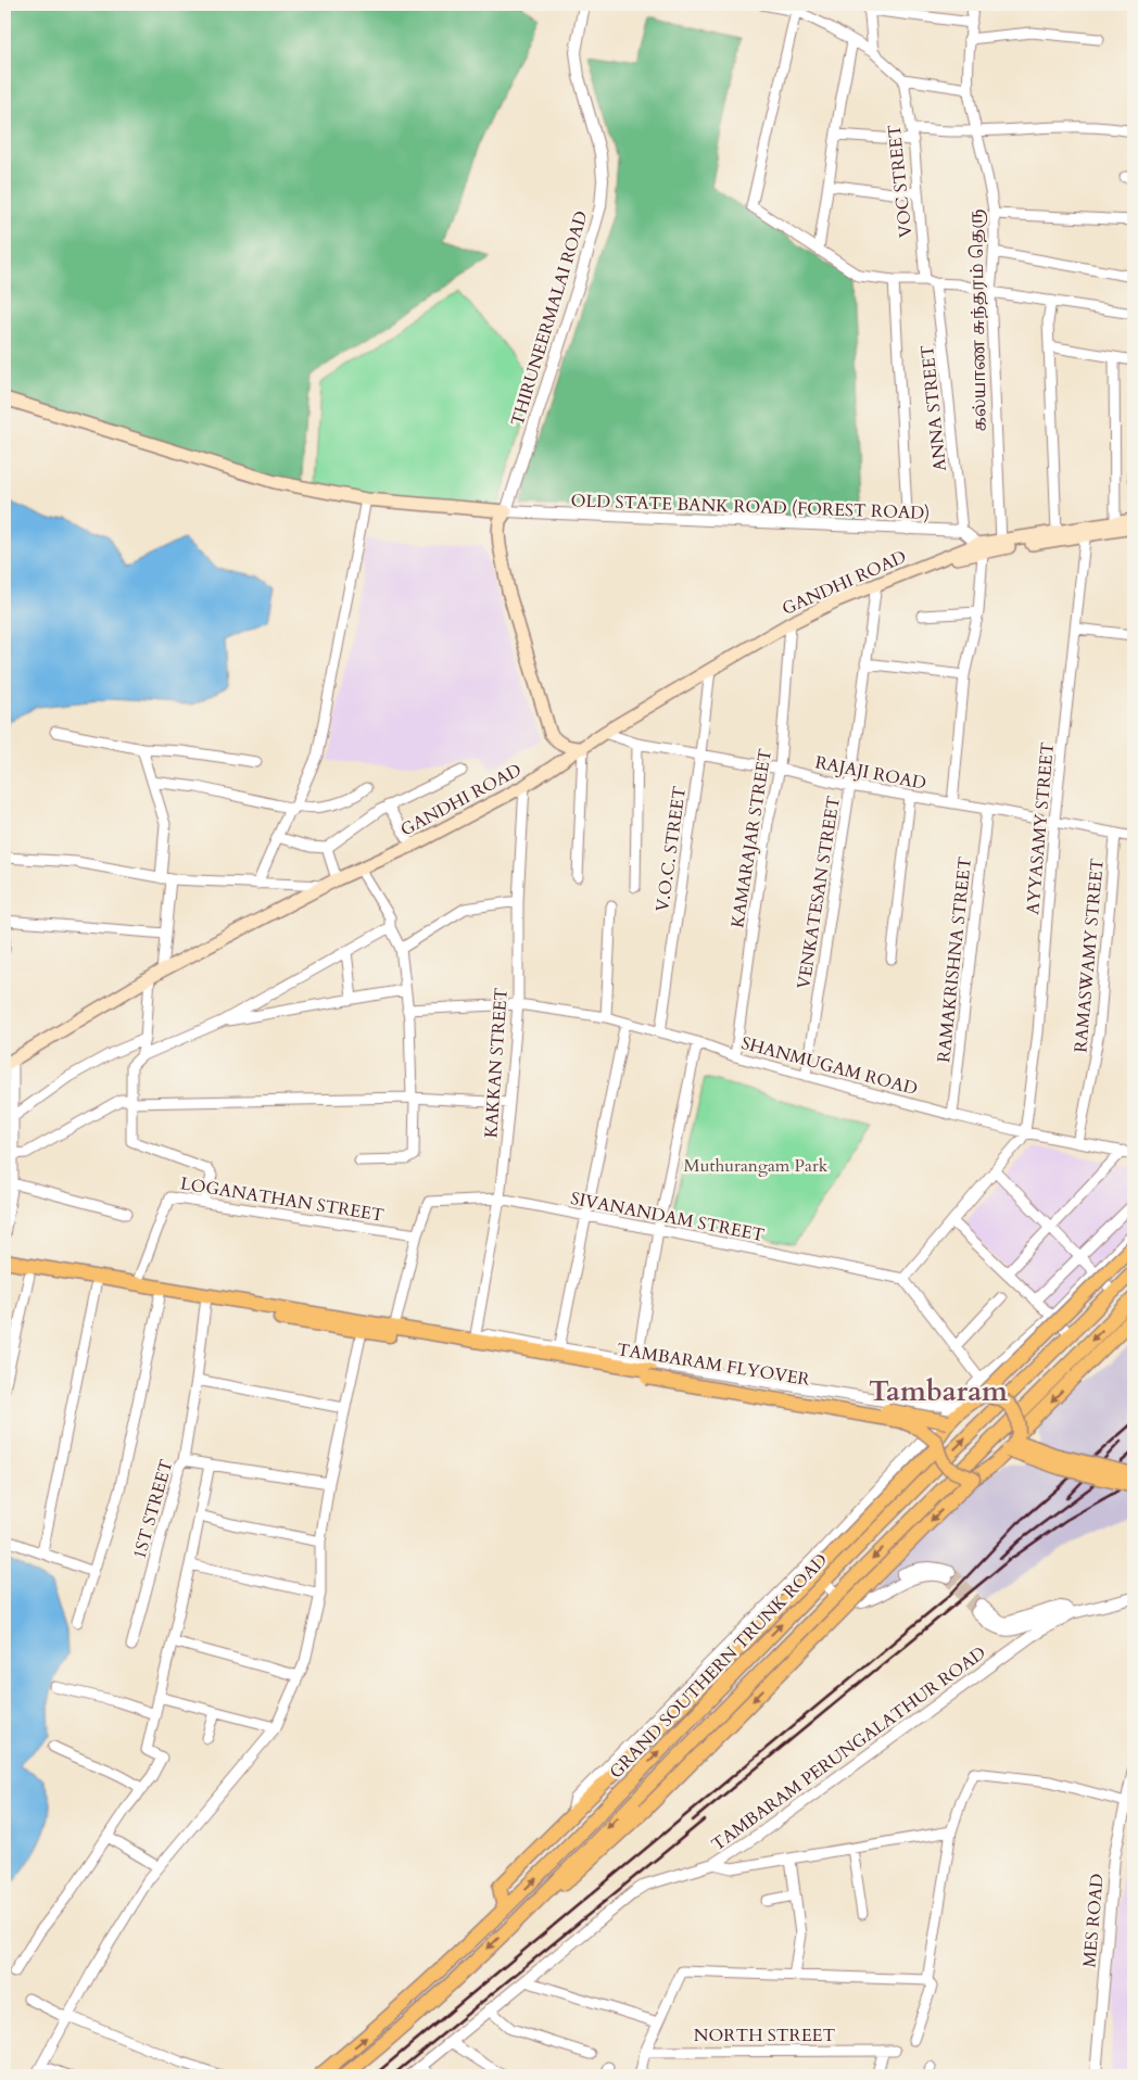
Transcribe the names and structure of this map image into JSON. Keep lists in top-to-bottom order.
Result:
{
  "streets": {
    "main road": ["GANDHI ROAD", "TAMBARAM FLYOVER", "GRAND SOUTHERN TRUNK ROAD"],
    "street": [
      "VOC STREET",
      "THIRUNEERMALAI ROAD",
      "கல்யாண சுந்தரம் தெரு",
      "ANNA STREET",
      "OLD STATE BANK ROAD (FOREST ROAD)",
      "RAJAJI ROAD",
      "AYYASAMY STREET",
      "KAMARAJAR STREET",
      "V.O.C. STREET",
      "VENKATESAN STREET",
      "RAMASWAMY STREET",
      "RAMAKRISHNA STREET",
      "KAKKAN STREET",
      "SHANMUGAM ROAD",
      "LOGANATHAN STREET",
      "SIVANANDAM STREET",
      "1ST STREET",
      "TAMBARAM PERUNGALATHUR ROAD",
      "MES ROAD",
      "NORTH STREET"
    ]
  },
  "crossings": [
    ["VOC STREET", "ANNA STREET"],
    ["THIRUNEERMALAI ROAD", "OLD STATE BANK ROAD (FOREST ROAD)"],
    ["கல்யாண சுந்தரம் தெரு", "GANDHI ROAD"],
    ["ANNA STREET", "OLD STATE BANK ROAD (FOREST ROAD)"],
    ["GANDHI ROAD", "RAJAJI ROAD"],
    ["GANDHI ROAD", "AYYASAMY STREET"],
    ["GANDHI ROAD", "KAMARAJAR STREET"],
    ["GANDHI ROAD", "V.O.C. STREET"],
    ["GANDHI ROAD", "VENKATESAN STREET"],
    ["GANDHI ROAD", "KAKKAN STREET"],
    ["RAJAJI ROAD", "AYYASAMY STREET"],
    ["RAJAJI ROAD", "KAMARAJAR STREET"],
    ["RAJAJI ROAD", "V.O.C. STREET"],
    ["RAJAJI ROAD", "VENKATESAN STREET"],
    ["RAJAJI ROAD", "RAMASWAMY STREET"],
    ["RAJAJI ROAD", "RAMAKRISHNA STREET"],
    ["AYYASAMY STREET", "SHANMUGAM ROAD"],
    ["KAMARAJAR STREET", "SHANMUGAM ROAD"],
    ["V.O.C. STREET", "SHANMUGAM ROAD"],
    ["VENKATESAN STREET", "SHANMUGAM ROAD"],
    ["RAMASWAMY STREET", "SHANMUGAM ROAD"],
    ["RAMAKRISHNA STREET", "SHANMUGAM ROAD"],
    ["KAKKAN STREET", "SHANMUGAM ROAD"],
    ["KAKKAN STREET", "SIVANANDAM STREET"],
    ["KAKKAN STREET", "TAMBARAM FLYOVER"],
    ["LOGANATHAN STREET", "SIVANANDAM STREET"]
  ],
  "districts": ["Tambaram"],
  "parks": ["Muthurangam Park"]
}
